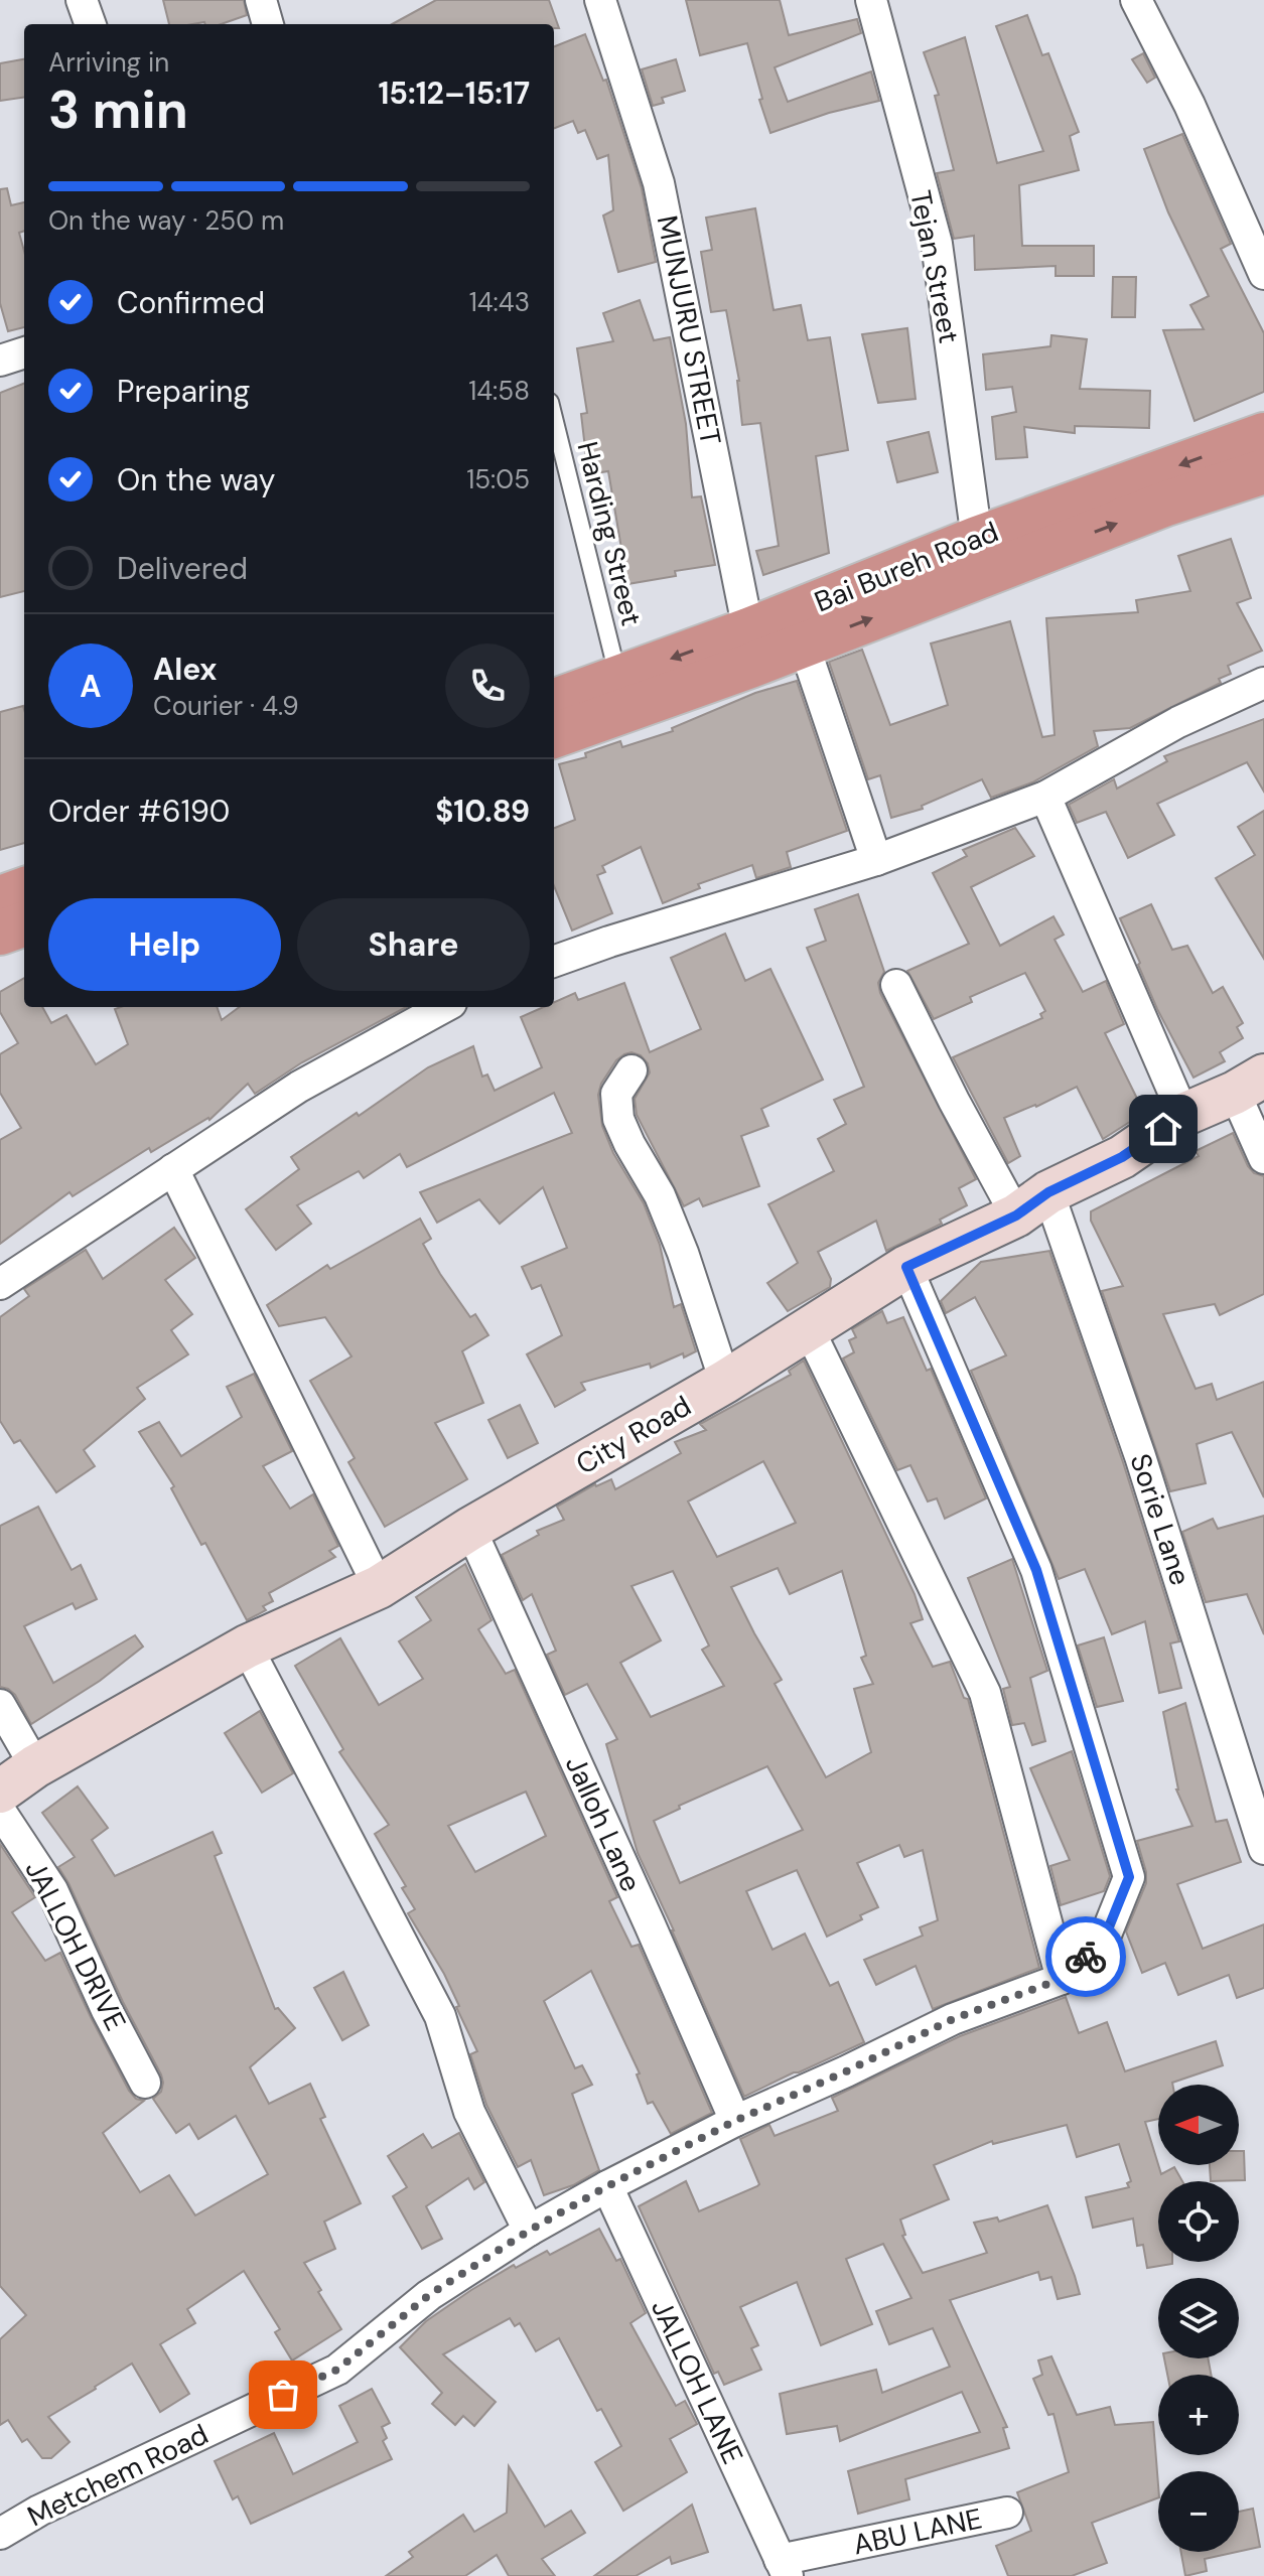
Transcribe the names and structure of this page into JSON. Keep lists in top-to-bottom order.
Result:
{
  "streets": {
    "highway": ["Bai Bureh Road"],
    "main road": ["City Road"],
    "street": [
      "Tejan Street",
      "MUNJURU STREET",
      "Sorie Lane",
      "Jalloh Lane",
      "JALLOH DRIVE",
      "JALLOH LANE",
      "Metchem Road",
      "ABU LANE"
    ],
    "lane": ["Harding Street"]
  },
  "crossings": [
    ["Tejan Street", "Bai Bureh Road"],
    ["MUNJURU STREET", "Bai Bureh Road"],
    ["Harding Street", "Bai Bureh Road"],
    ["City Road", "Sorie Lane"],
    ["City Road", "Jalloh Lane"],
    ["City Road", "Metchem Road"],
    ["Jalloh Lane", "Metchem Road"],
    ["JALLOH LANE", "Metchem Road"],
    ["JALLOH LANE", "ABU LANE"]
  ],
  "north": "left",
  "page": {
    "heading": ["3 min", "Arriving in", "15:12–15:17"],
    "panel": [
      "Alex",
      "Courier · 4.9",
      "Order #6190",
      "$10.89"
    ],
    "bar": "On the way · 250 m",
    "list": [
      ["Confirmed", "14:43"],
      ["Preparing", "14:58"],
      ["On the way", "15:05"],
      "Delivered"
    ],
    "round": "A",
    "buttons": ["Help", "Share"],
    "map_buttons": ["+", "−"]
  }
}
